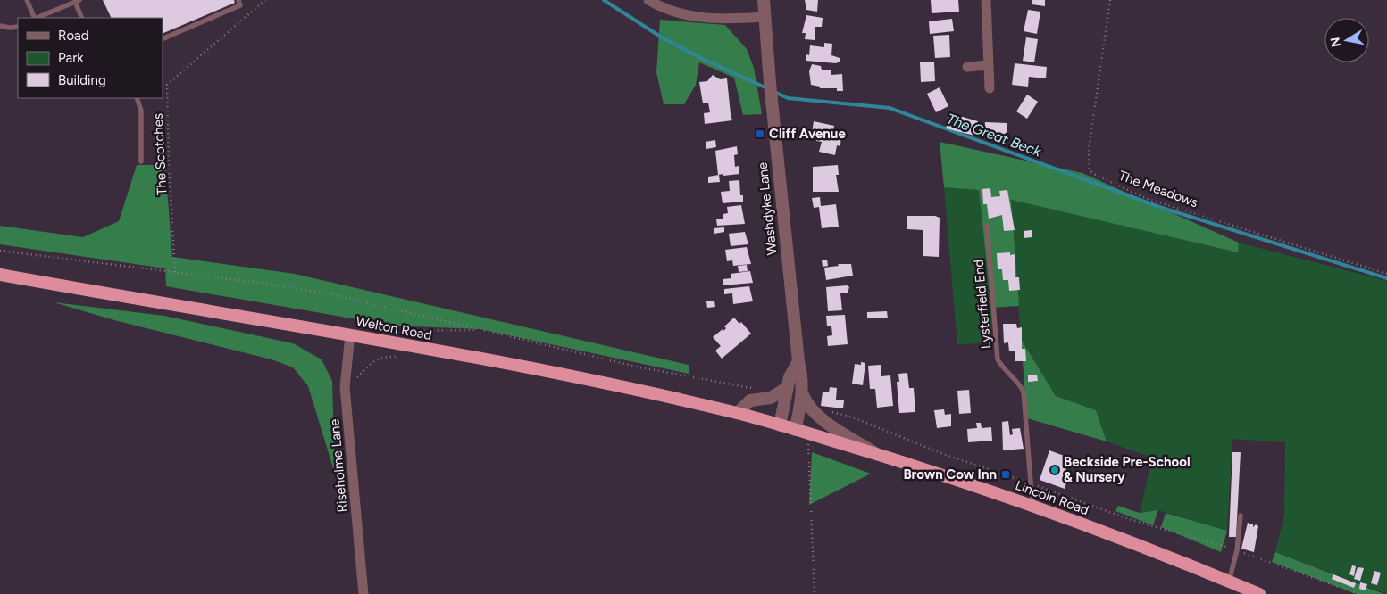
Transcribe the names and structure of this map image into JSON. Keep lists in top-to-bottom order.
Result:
{
  "streets": {
    "highway": ["Welton Road", "Lincoln Road"],
    "street": ["Washdyke Lane", "Riseholme Lane"],
    "lane": ["Lysterfield End"],
    "path": ["The Scotches", "The Meadows"]
  },
  "crossings": [
    ["Washdyke Lane", "Lincoln Road"],
    ["Lysterfield End", "Lincoln Road"],
    ["Welton Road", "Riseholme Lane"],
    ["Welton Road", "Lincoln Road"]
  ],
  "water": ["The Great Beck"],
  "places": {
    "transit": ["Cliff Avenue", "Brown Cow Inn"],
    "other": ["Beckside Pre-School & Nursery"]
  },
  "legend": ["Road", "Park", "Building"],
  "north": "left"
}
